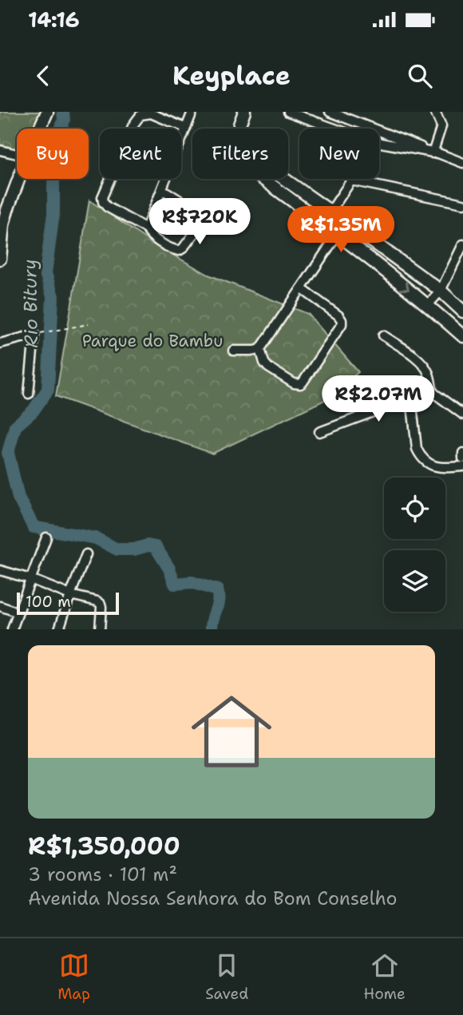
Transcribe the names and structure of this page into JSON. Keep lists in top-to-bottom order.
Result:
{
  "water": ["Rio Bitury"],
  "parks": ["Parque do Bambu"],
  "scale_bar": "100 m",
  "page": {
    "status": "14:16",
    "header": "Keyplace",
    "chip": [
      "Buy",
      "Rent",
      "Filters",
      "New"
    ],
    "price": ["R$720K", "R$1.35M", "R$2.07M"],
    "scale": "100 m",
    "list": [
      {
        "name": "R$1,350,000",
        "note": "3 rooms · 101 m² · Avenida Nossa Senhora do Bom Conselho"
      }
    ],
    "tabs": ["Map", "Saved", "Home"]
  }
}
